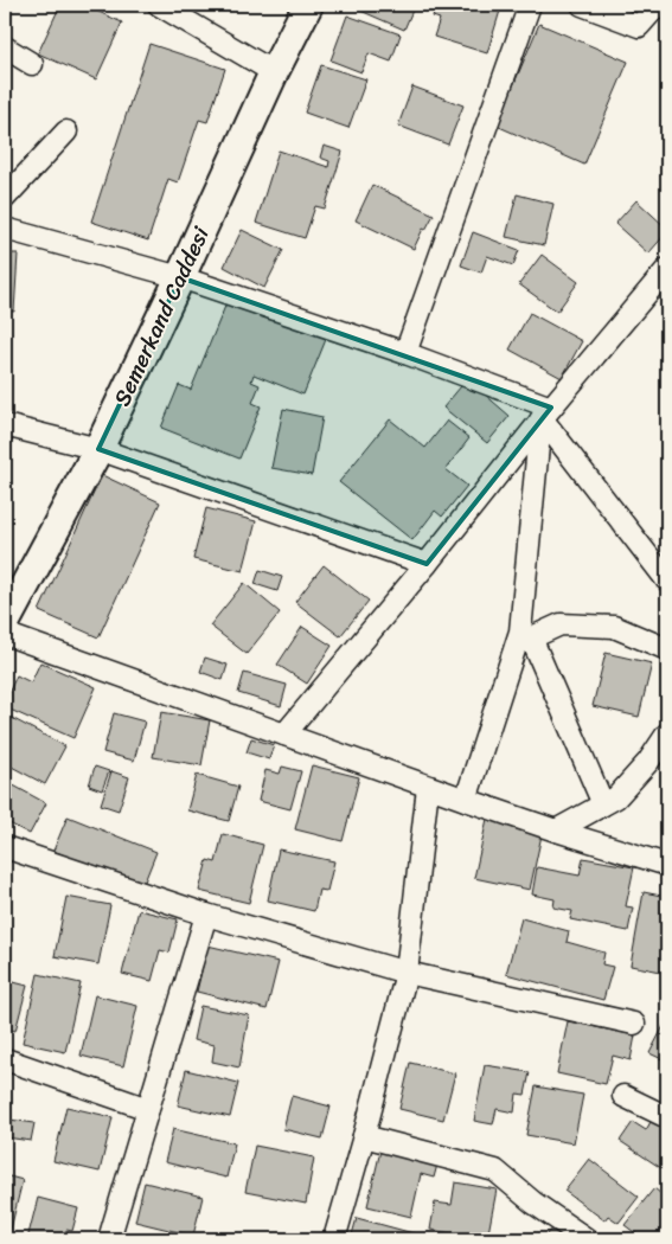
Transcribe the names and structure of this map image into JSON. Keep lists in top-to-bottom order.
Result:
{
  "streets": {
    "street": ["Semerkand Caddesi"]
  }
}
